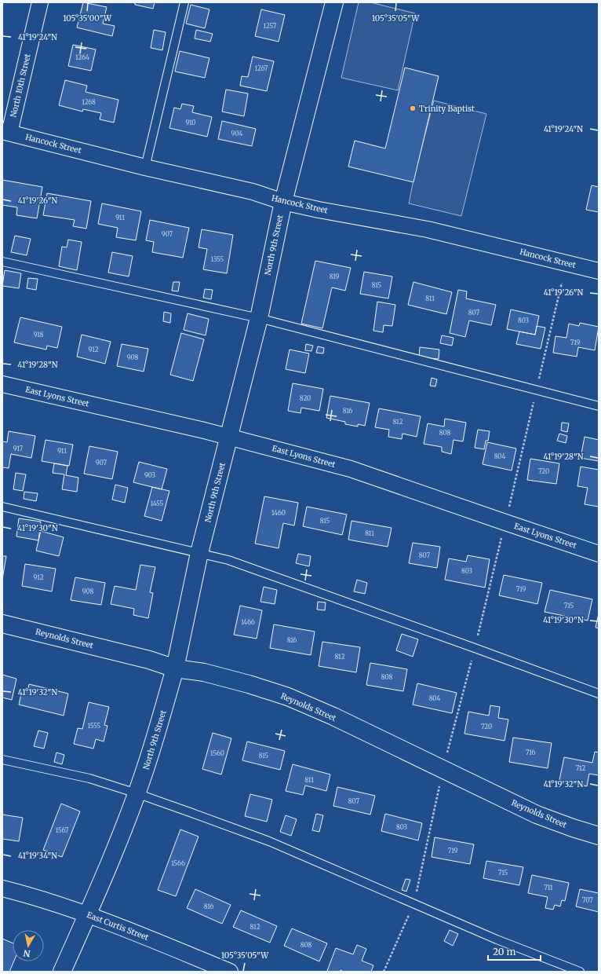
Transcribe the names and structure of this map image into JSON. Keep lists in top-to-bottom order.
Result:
{
  "streets": {
    "main road": ["North 9th Street", "Reynolds Street"],
    "street": [
      "North 10th Street",
      "Hancock Street",
      "East Lyons Street",
      "East Curtis Street"
    ]
  },
  "crossings": [
    ["North 10th Street", "Hancock Street"],
    ["Hancock Street", "North 9th Street"],
    ["North 9th Street", "East Lyons Street"],
    ["North 9th Street", "Reynolds Street"],
    ["North 9th Street", "East Curtis Street"]
  ],
  "places": ["Trinity Baptist"],
  "house_numbers": [
    "1257",
    "1264",
    "1267",
    "1268",
    "910",
    "904",
    "911",
    "907",
    "1355",
    "819",
    "815",
    "811",
    "807",
    "803",
    "918",
    "719",
    "912",
    "908",
    "820",
    "816",
    "812",
    "808",
    "917",
    "911",
    "804",
    "907",
    "720",
    "903",
    "1455",
    "1460",
    "815",
    "811",
    "807",
    "803",
    "912",
    "719",
    "908",
    "715",
    "1466",
    "816",
    "812",
    "808",
    "804",
    "1555",
    "720",
    "716",
    "1560",
    "815",
    "712",
    "811",
    "807",
    "803",
    "1567",
    "719",
    "1566",
    "715",
    "711",
    "707",
    "816",
    "812",
    "808"
  ],
  "scale_bar": "20 m",
  "north": "bottom",
  "coordinates": [
    "105°35'00\"W",
    "105°35'05\"W",
    "41°19'24\"N",
    "41°19'26\"N",
    "41°19'28\"N",
    "41°19'30\"N",
    "41°19'32\"N",
    "41°19'34\"N"
  ]
}
